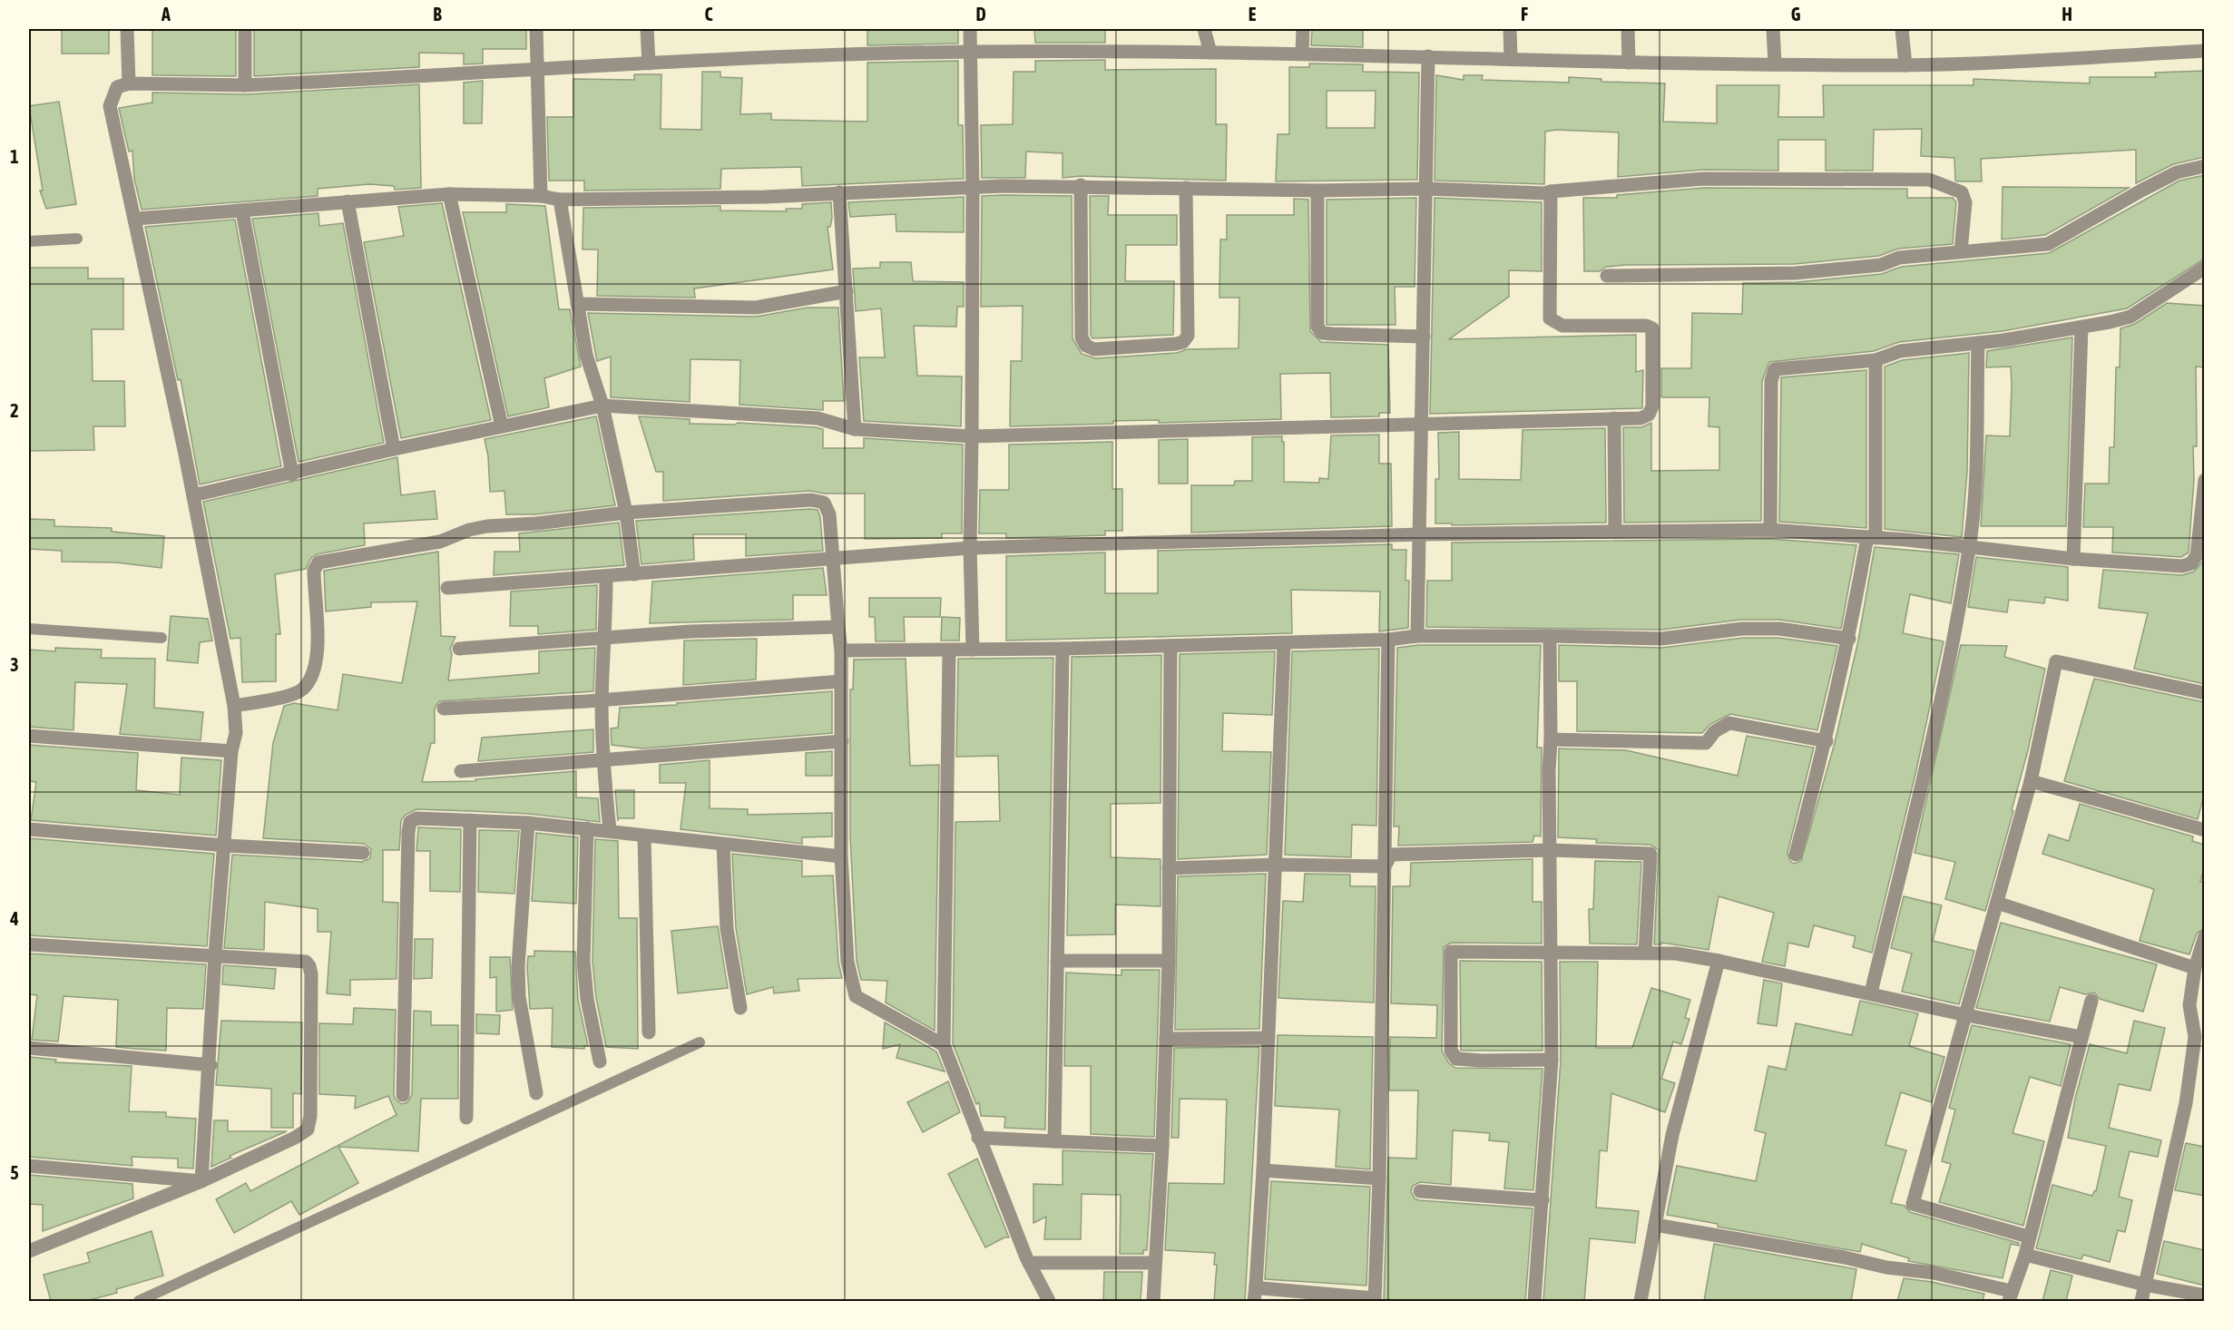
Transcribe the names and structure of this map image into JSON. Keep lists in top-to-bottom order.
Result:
{
  "grid": {
    "columns": [
      "A",
      "B",
      "C",
      "D",
      "E",
      "F",
      "G",
      "H"
    ],
    "rows": [
      "1",
      "2",
      "3",
      "4",
      "5"
    ]
  }
}
